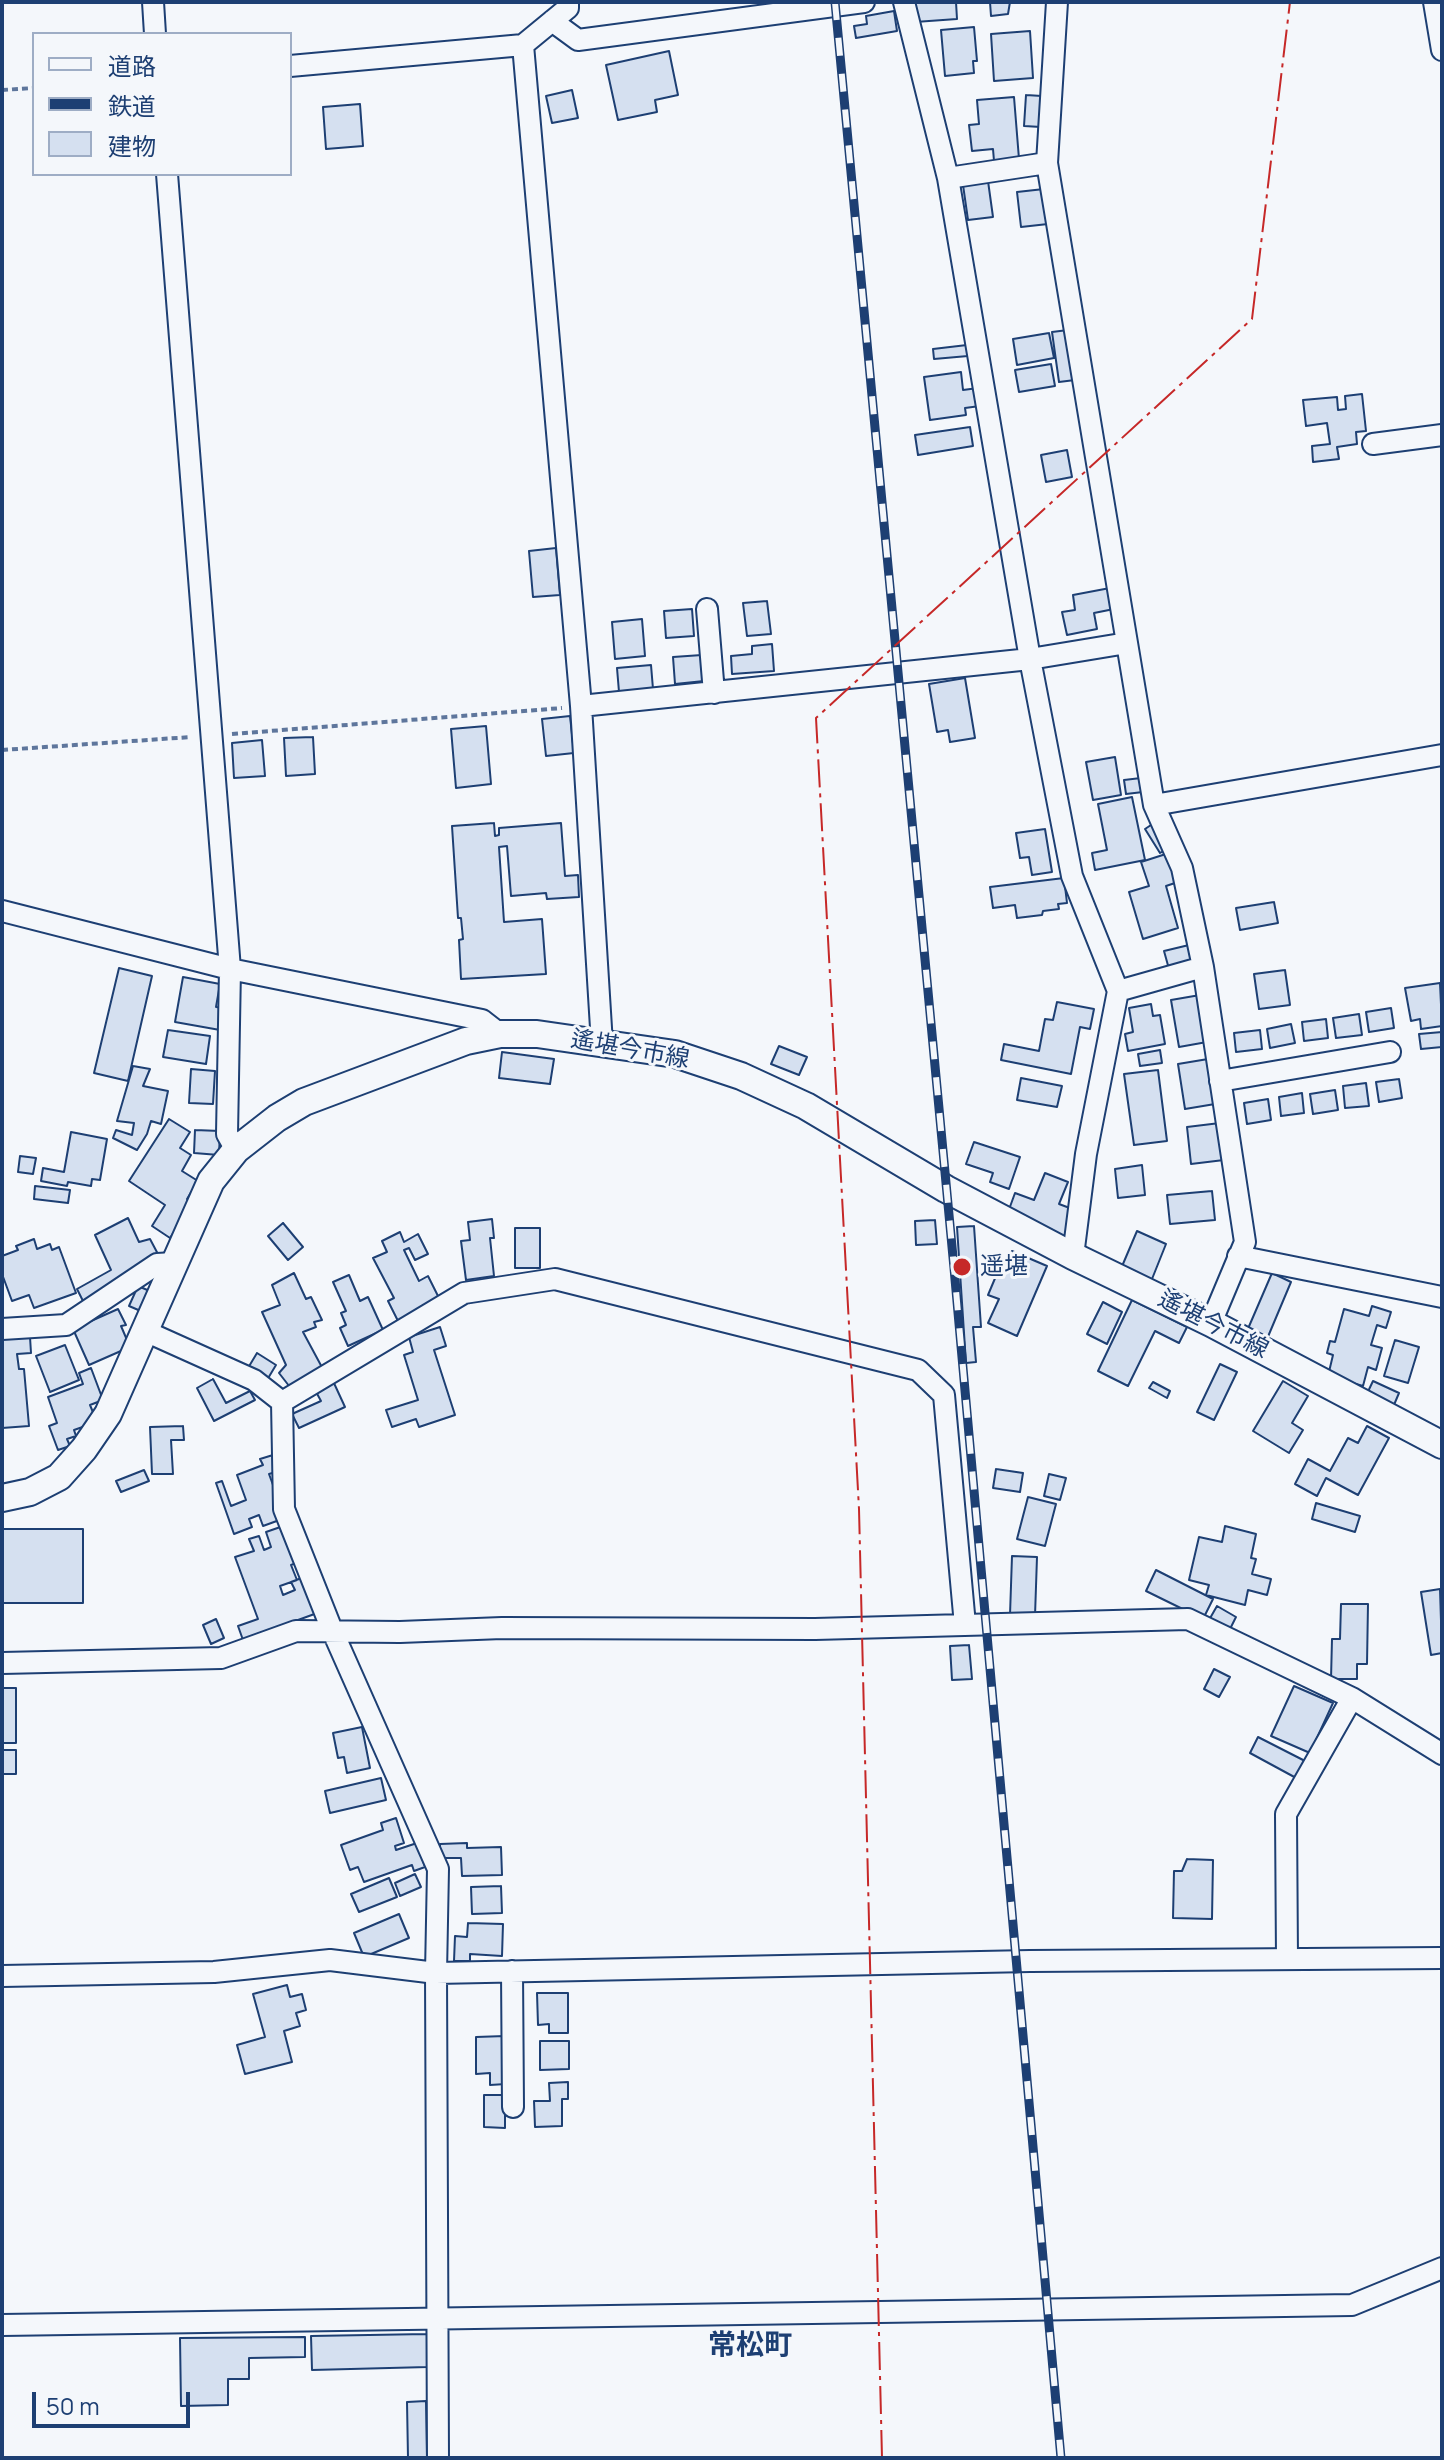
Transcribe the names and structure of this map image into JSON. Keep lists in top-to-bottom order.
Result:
{
  "streets": {
    "main road": ["遙堪今市線"]
  },
  "districts": ["常松町"],
  "places": ["遥堪"],
  "legend": ["道路", "鉄道", "建物"],
  "scale_bar": "50 m"
}
